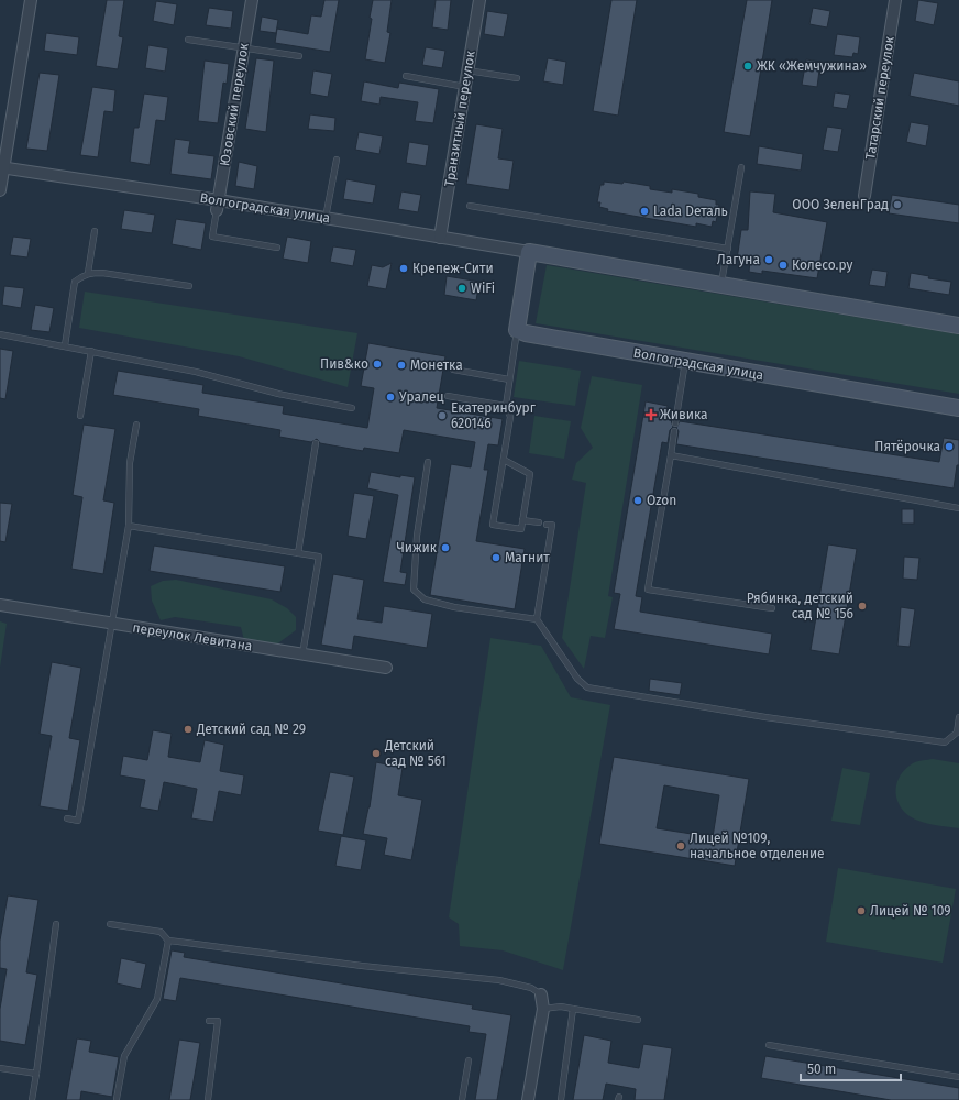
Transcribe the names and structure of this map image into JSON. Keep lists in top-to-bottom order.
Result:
{
  "streets": {
    "street": [
      "Татарский переулок",
      "Юзовский переулок",
      "Транзитный переулок",
      "Волгоградская улица",
      "переулок Левитана"
    ]
  },
  "crossings": [
    ["Юзовский переулок", "Волгоградская улица"],
    ["Транзитный переулок", "Волгоградская улица"]
  ],
  "places": {
    "other": [
      "ЖК «Жемчужина»",
      "ООО ЗеленГрад",
      "Lada Dеталь",
      "Лагуна",
      "Колесо.ру",
      "Крепеж-Сити",
      "WiFi",
      "Пив&ко",
      "Монетка",
      "Уралец",
      "Екатеринбург 620146",
      "Пятёрочка",
      "Ozon",
      "Чижик",
      "Магнит",
      "Рябинка, детский сад № 156",
      "Детский сад № 29",
      "Детский сад № 561",
      "Лицей №109, начальное отделение",
      "Лицей № 109"
    ],
    "health": ["Живика"]
  },
  "scale_bar": "50 m"
}
